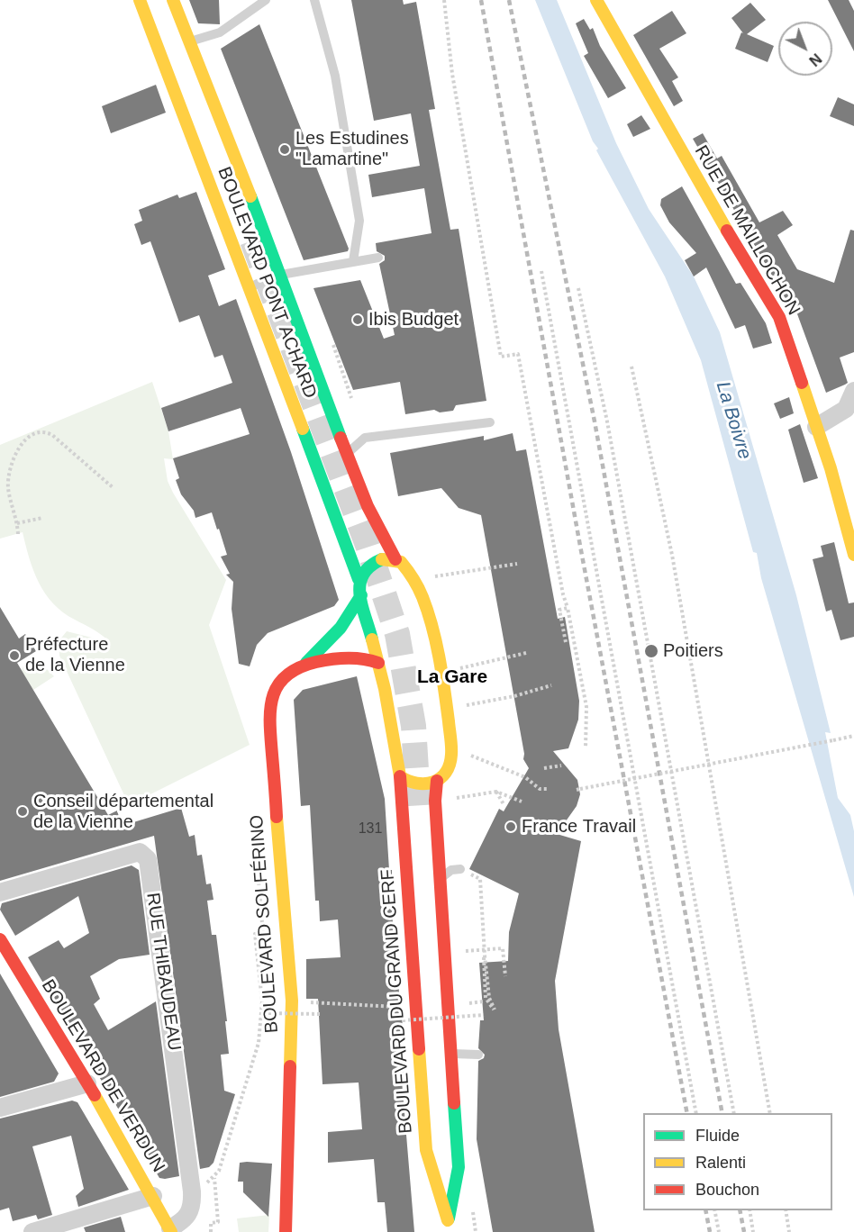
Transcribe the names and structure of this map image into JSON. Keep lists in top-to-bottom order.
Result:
{
  "streets": {
    "street": [
      "RUE DE MAILLOCHON",
      "BOULEVARD PONT ACHARD",
      "BOULEVARD SOLFÉRINO",
      "RUE THIBAUDEAU",
      "BOULEVARD DU GRAND CERF",
      "BOULEVARD DE VERDUN"
    ]
  },
  "crossings": [
    ["BOULEVARD PONT ACHARD", "BOULEVARD SOLFÉRINO"],
    ["BOULEVARD PONT ACHARD", "BOULEVARD DU GRAND CERF"],
    ["BOULEVARD SOLFÉRINO", "BOULEVARD DU GRAND CERF"],
    ["RUE THIBAUDEAU", "BOULEVARD DE VERDUN"]
  ],
  "districts": ["La Gare"],
  "water": ["La Boivre"],
  "places": [
    "Les Estudines \"Lamartine\"",
    "Ibis Budget",
    "Poitiers",
    "Préfecture de la Vienne",
    "Conseil départemental de la Vienne",
    "France Travail"
  ],
  "house_numbers": ["131"],
  "legend": ["Fluide", "Ralenti", "Bouchon"],
  "north": "bottom right"
}
